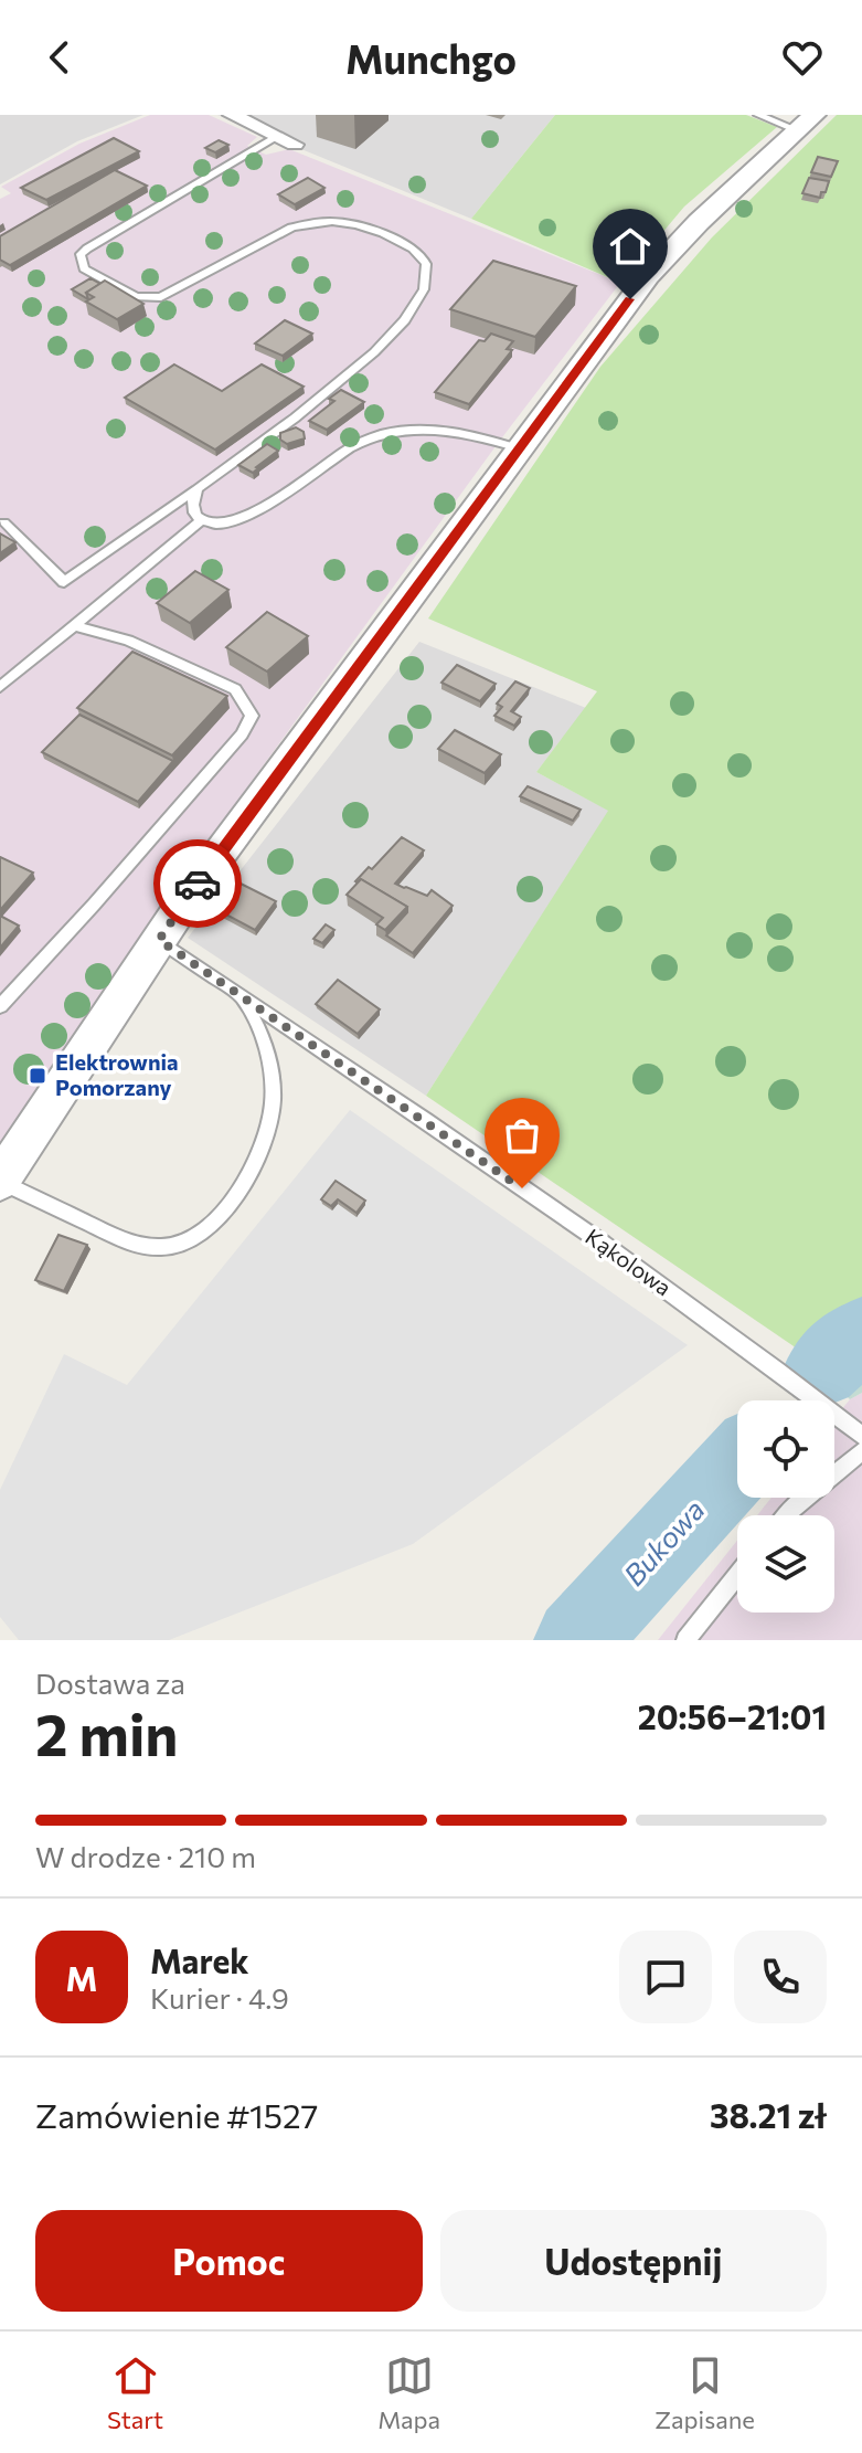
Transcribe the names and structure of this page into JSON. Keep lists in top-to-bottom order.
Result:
{
  "streets": {
    "lane": ["Kąkolowa"]
  },
  "water": ["Bukowa"],
  "places": {
    "transit": ["Elektrownia Pomorzany"]
  },
  "page": {
    "header": "Munchgo",
    "heading": ["2 min", "Dostawa za", "20:56–21:01"],
    "panel": [
      "Marek",
      "Kurier · 4.9",
      "Zamówienie #1527",
      "38.21 zł"
    ],
    "bar": "W drodze · 210 m",
    "round": "M",
    "buttons": ["Pomoc", "Udostępnij"],
    "tabs": ["Start", "Mapa", "Zapisane"]
  }
}
